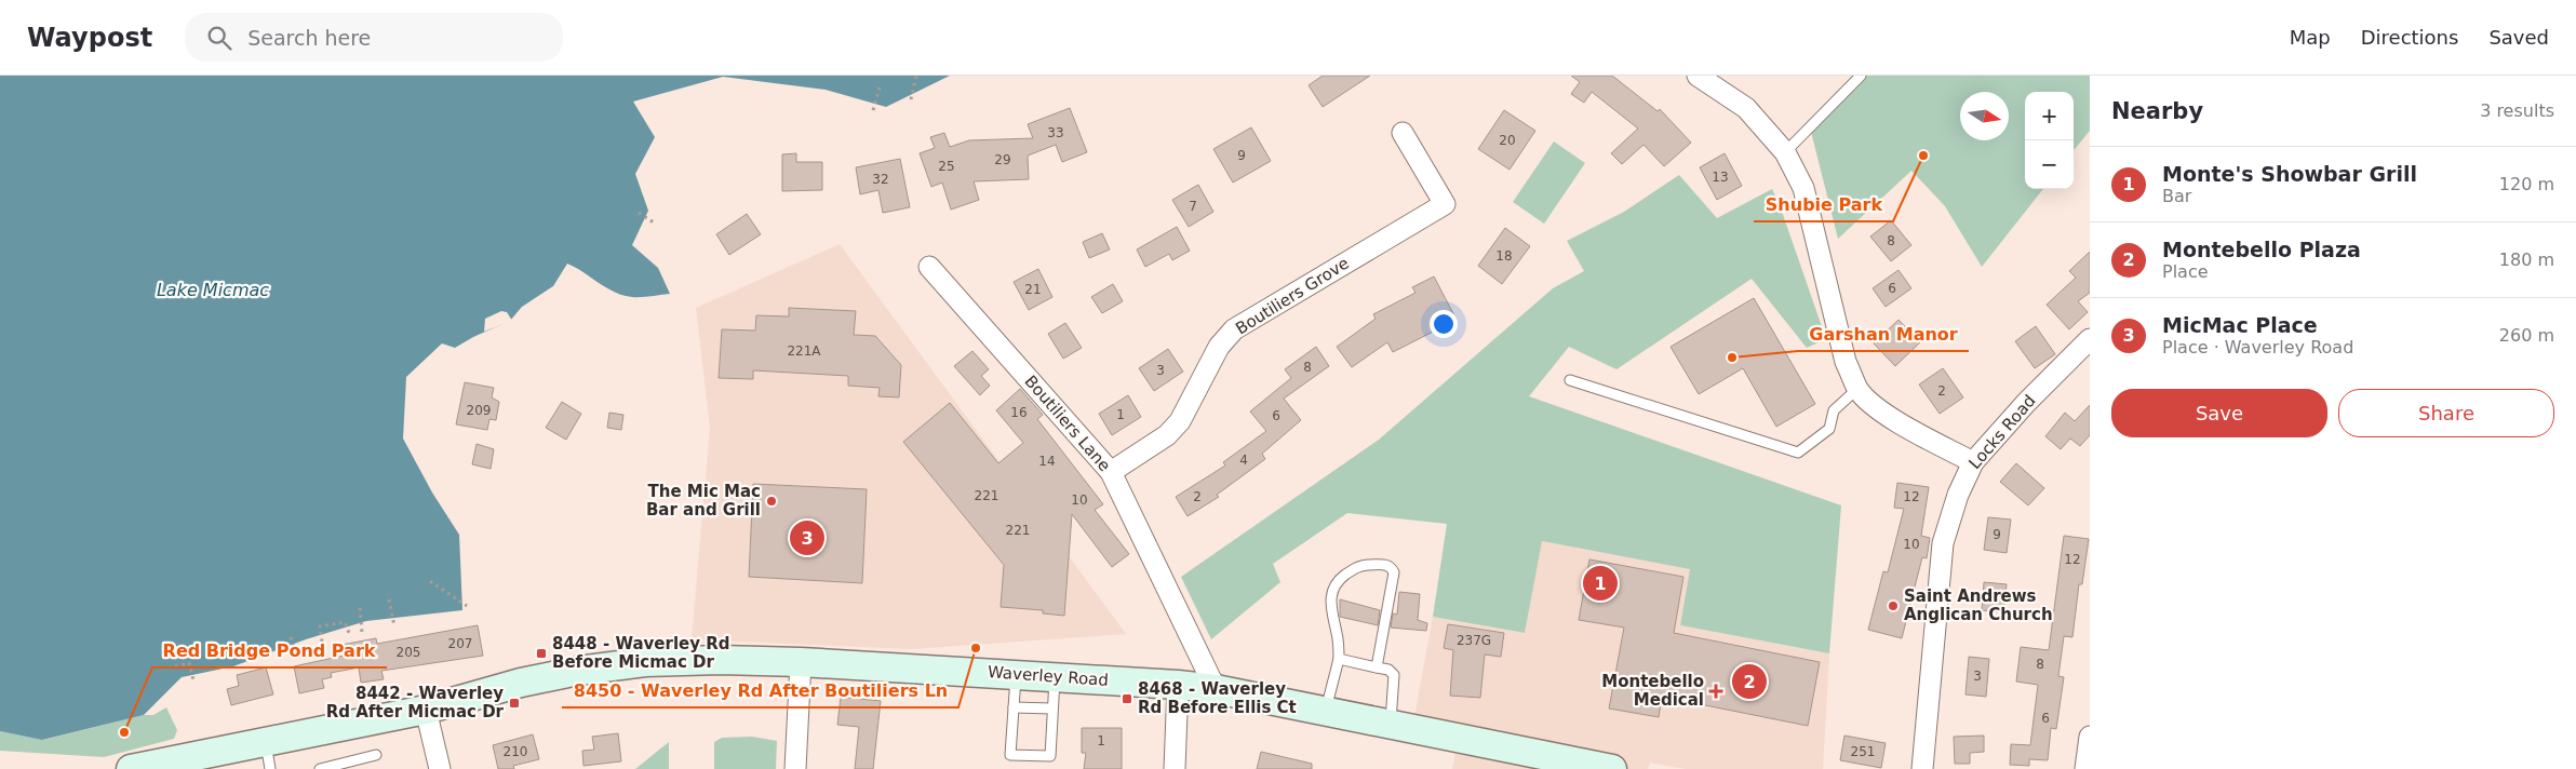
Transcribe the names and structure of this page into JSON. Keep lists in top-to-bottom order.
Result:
{
  "streets": {
    "main road": ["Waverley Road"],
    "street": ["Boutiliers Grove", "Boutiliers Lane", "Locks Road"]
  },
  "crossings": [
    ["Boutiliers Grove", "Boutiliers Lane"],
    ["Boutiliers Lane", "Waverley Road"]
  ],
  "water": ["Lake Micmac"],
  "places": {
    "other": [
      "Shubie Park",
      "Garshan Manor",
      "The Mic Mac Bar and Grill",
      "Saint Andrews Anglican Church",
      "8450 - Waverley Rd After Boutiliers Ln",
      "Red Bridge Pond Park"
    ],
    "transit": ["8448 - Waverley Rd Before Micmac Dr", "8468 - Waverley Rd Before Ellis Ct", "8442 - Waverley Rd After Micmac Dr"],
    "health": ["Montebello Medical"]
  },
  "house_numbers": [
    "33",
    "20",
    "9",
    "29",
    "25",
    "13",
    "32",
    "7",
    "8",
    "18",
    "6",
    "21",
    "221A",
    "8",
    "3",
    "2",
    "209",
    "16",
    "1",
    "6",
    "4",
    "14",
    "221",
    "2",
    "12",
    "10",
    "221",
    "9",
    "10",
    "12",
    "237G",
    "207",
    "205",
    "8",
    "3",
    "6",
    "1",
    "210",
    "251"
  ],
  "north": "right",
  "page": {
    "header": "Waypost",
    "search": "Search here",
    "nav": ["Map", "Directions", "Saved"],
    "heading": ["Nearby", "3 results"],
    "map_buttons": ["+", "−"],
    "list": [
      {
        "mark": "1",
        "name": "Monte's Showbar Grill",
        "note": "Bar",
        "value": "120 m"
      },
      {
        "mark": "2",
        "name": "Montebello Plaza",
        "note": "Place",
        "value": "180 m"
      },
      {
        "mark": "3",
        "name": "MicMac Place",
        "note": "Place · Waverley Road",
        "value": "260 m"
      }
    ],
    "buttons": ["Save", "Share"],
    "pins": ["3", "1", "2"]
  }
}
